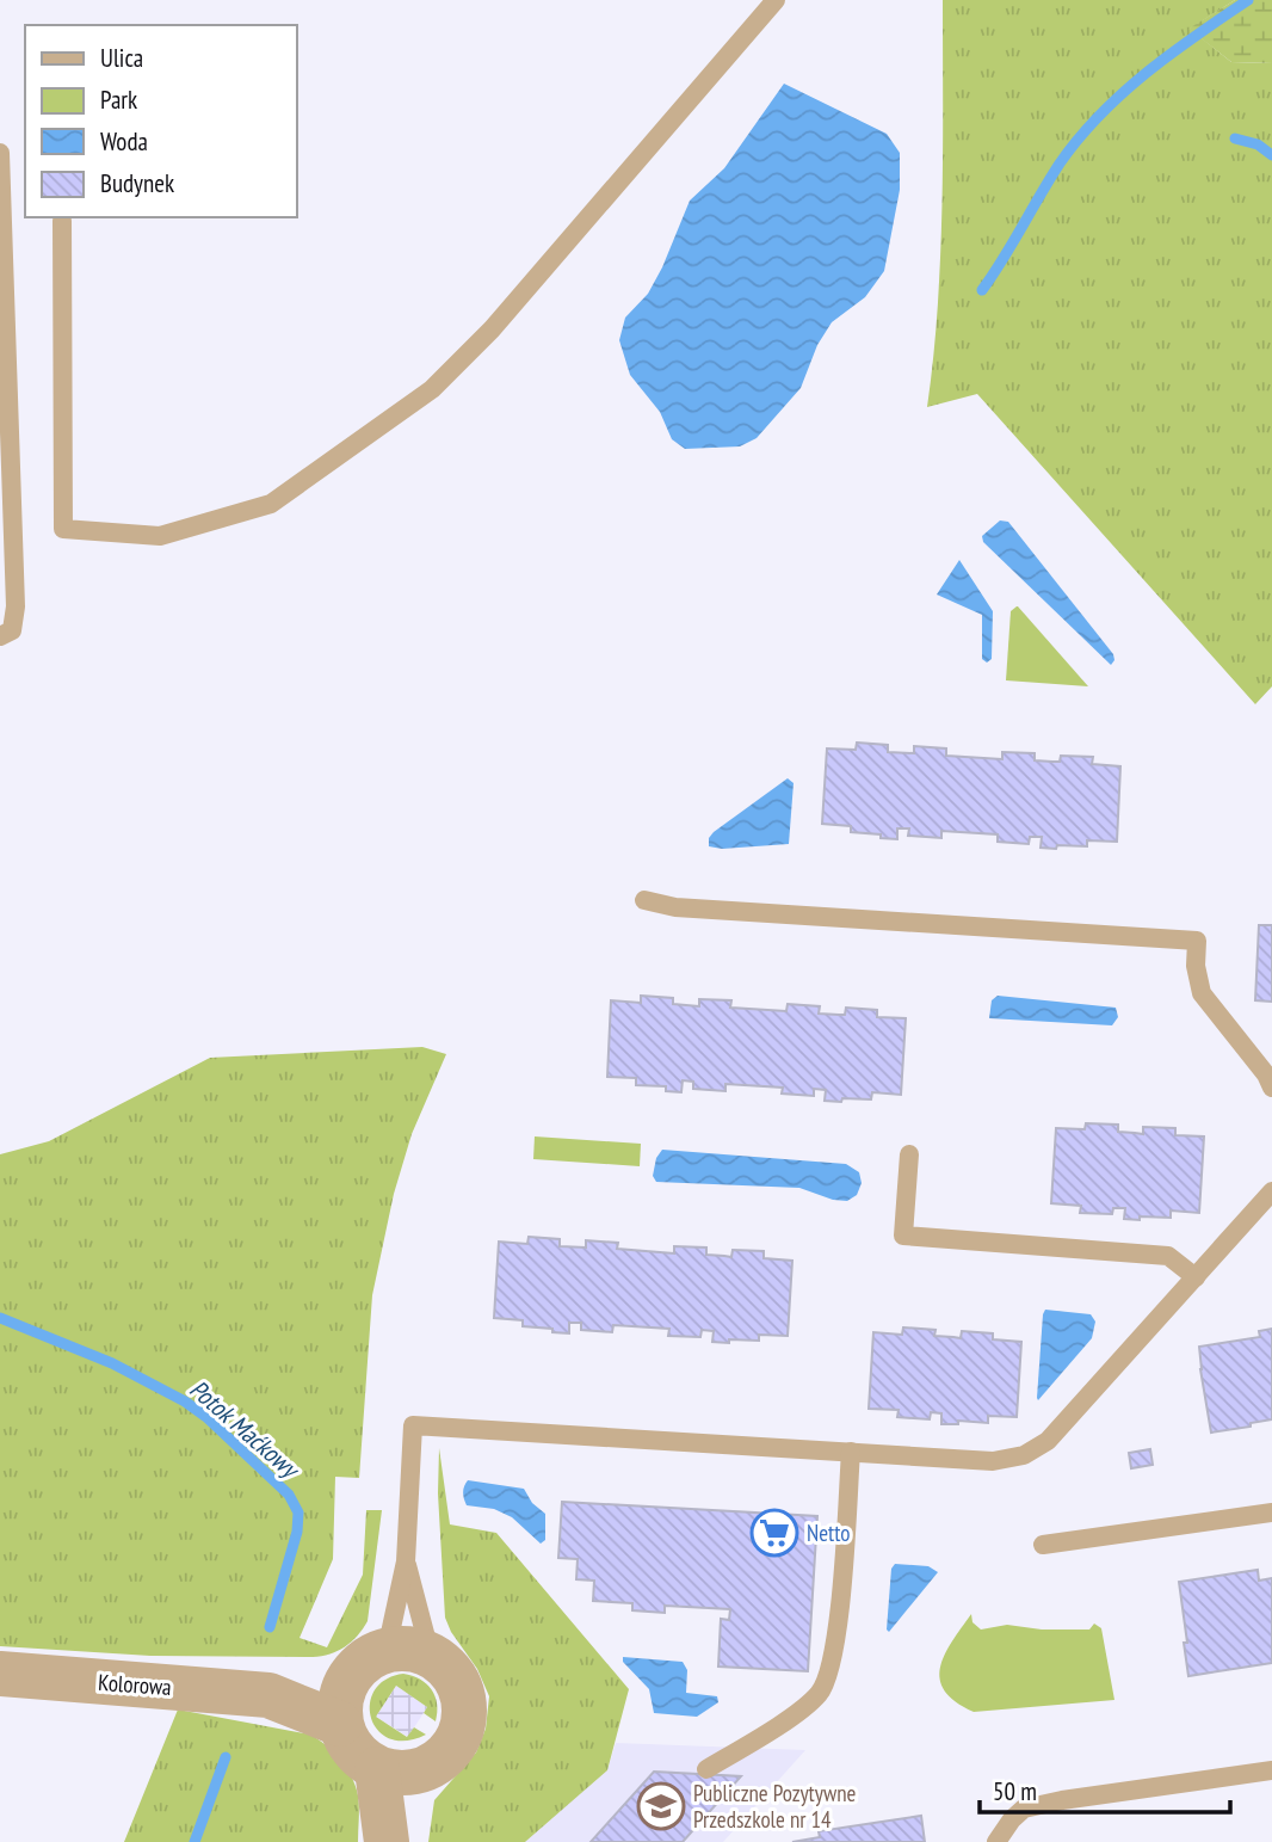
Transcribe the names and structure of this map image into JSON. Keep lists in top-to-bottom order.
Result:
{
  "streets": {
    "street": ["Kolorowa"]
  },
  "water": ["Potok Maćkowy"],
  "places": {
    "supermarket": ["Netto"],
    "school or university": ["Publiczne Pozytywne Przedszkole nr 14"]
  },
  "legend": [
    "Ulica",
    "Park",
    "Woda",
    "Budynek"
  ],
  "scale_bar": "50 m"
}
